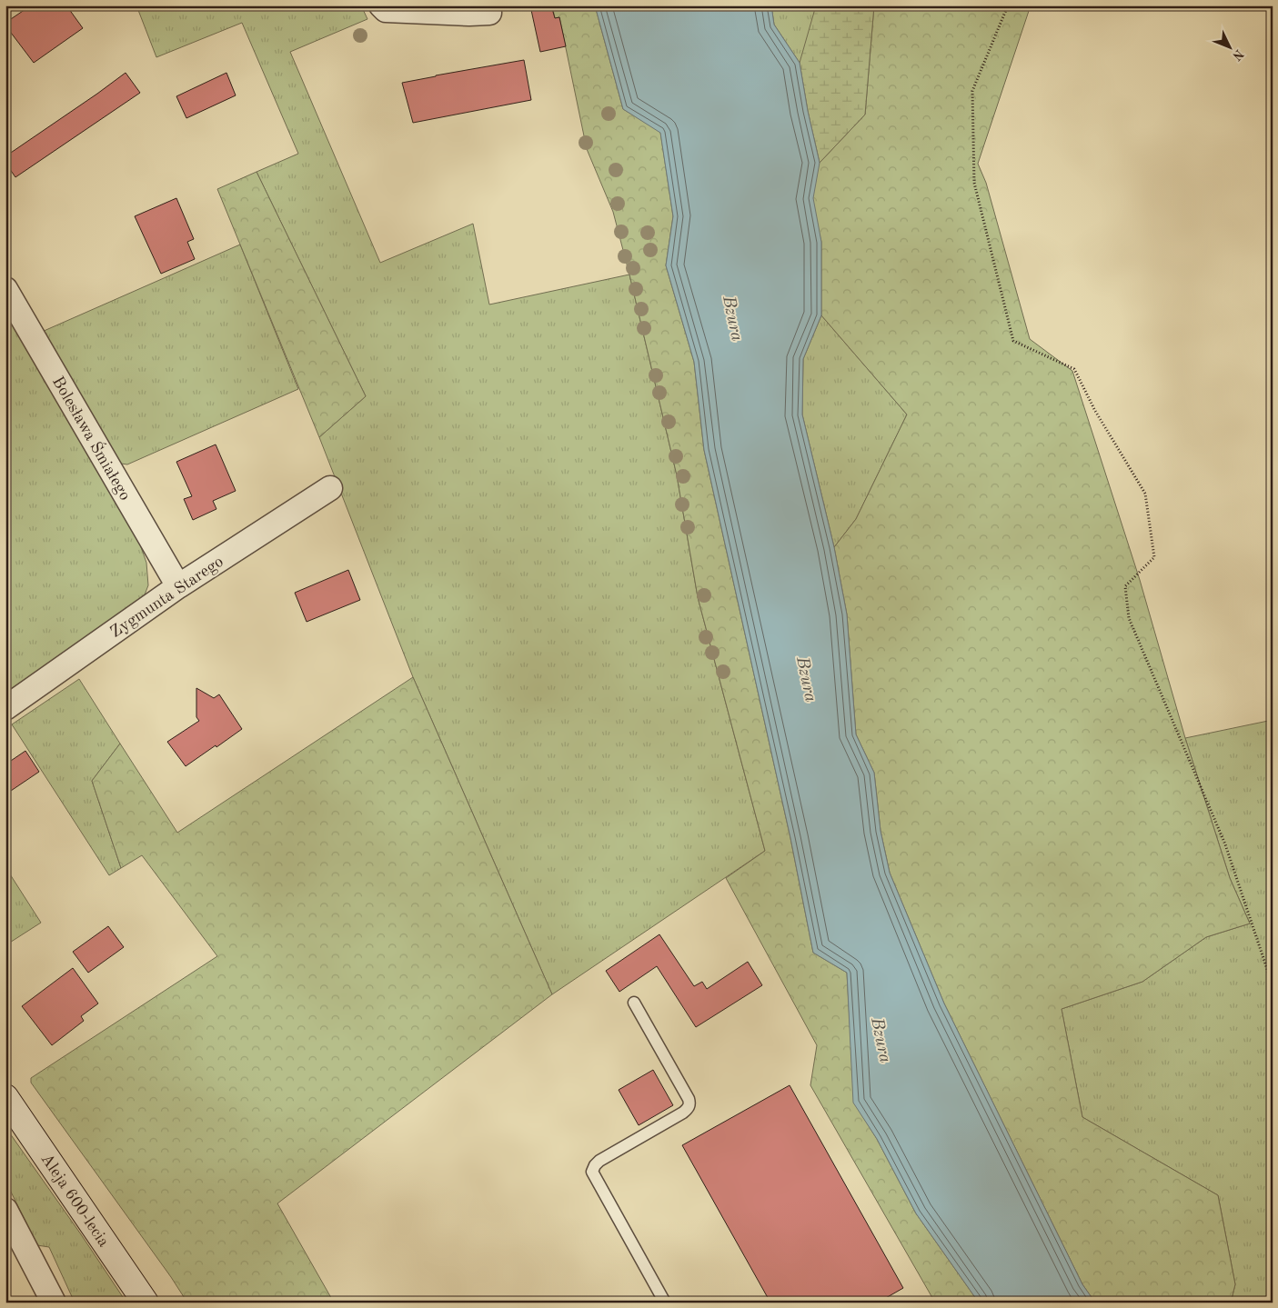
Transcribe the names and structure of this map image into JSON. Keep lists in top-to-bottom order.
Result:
{
  "streets": {
    "main road": ["Aleja 600-lecia"],
    "street": ["Bolesława Śmiałego", "Zygmunta Starego"]
  },
  "crossings": [
    ["Bolesława Śmiałego", "Zygmunta Starego"]
  ],
  "water": ["Bzura"],
  "north": "bottom right"
}
